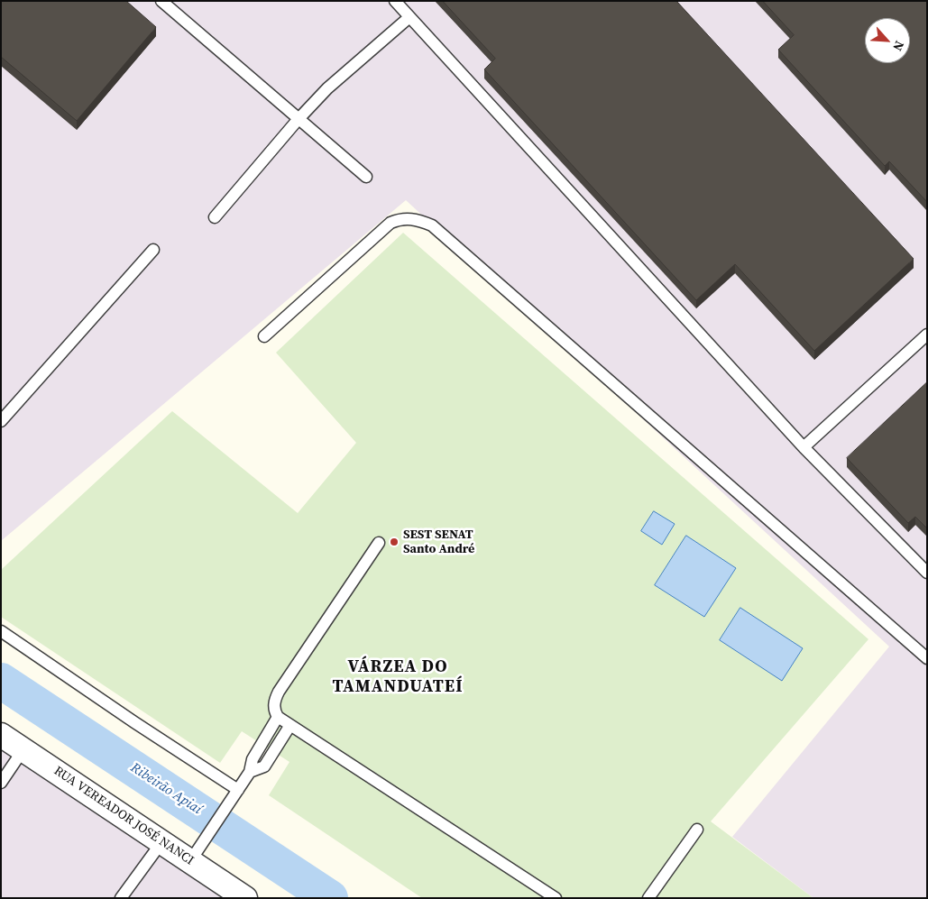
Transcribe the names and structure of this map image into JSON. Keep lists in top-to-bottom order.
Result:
{
  "streets": {
    "street": ["RUA VEREADOR JOSÉ NANCI"]
  },
  "districts": ["VÁRZEA DO TAMANDUATEÍ"],
  "water": ["Ribeirão Apiaí"],
  "places": ["SEST SENAT Santo André"],
  "north": "bottom right"
}
